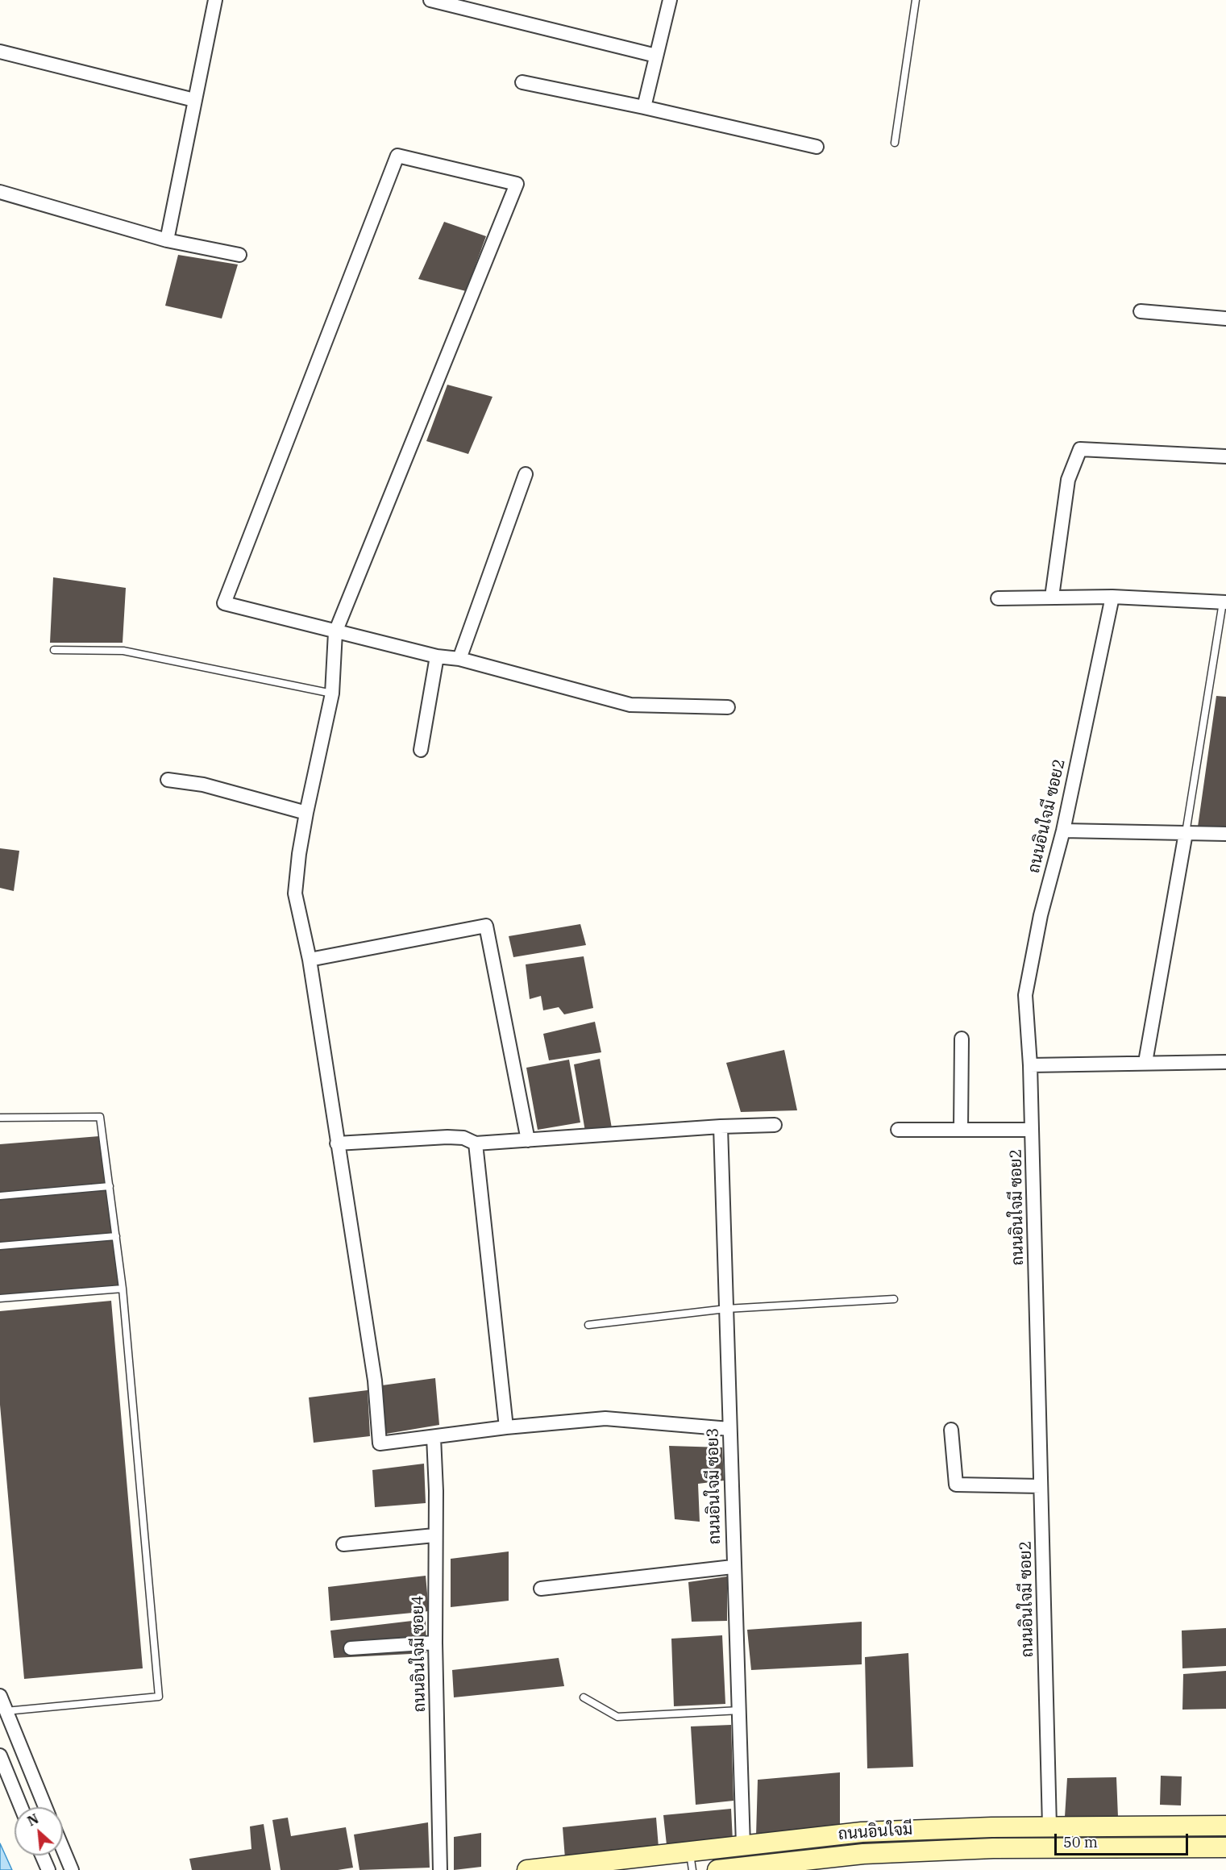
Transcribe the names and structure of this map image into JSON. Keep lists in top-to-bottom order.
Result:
{
  "streets": {
    "main road": ["ถนนอินใจมี"],
    "street": ["ถนนอินใจมี ซอย2", "ถนนอินใจมี ซอย3", "ถนนอินใจมี ซอย4"]
  },
  "crossings": [
    ["ถนนอินใจมี ซอย2", "ถนนอินใจมี"],
    ["ถนนอินใจมี ซอย3", "ถนนอินใจมี"]
  ],
  "scale_bar": "50 m",
  "north": "top left"
}
